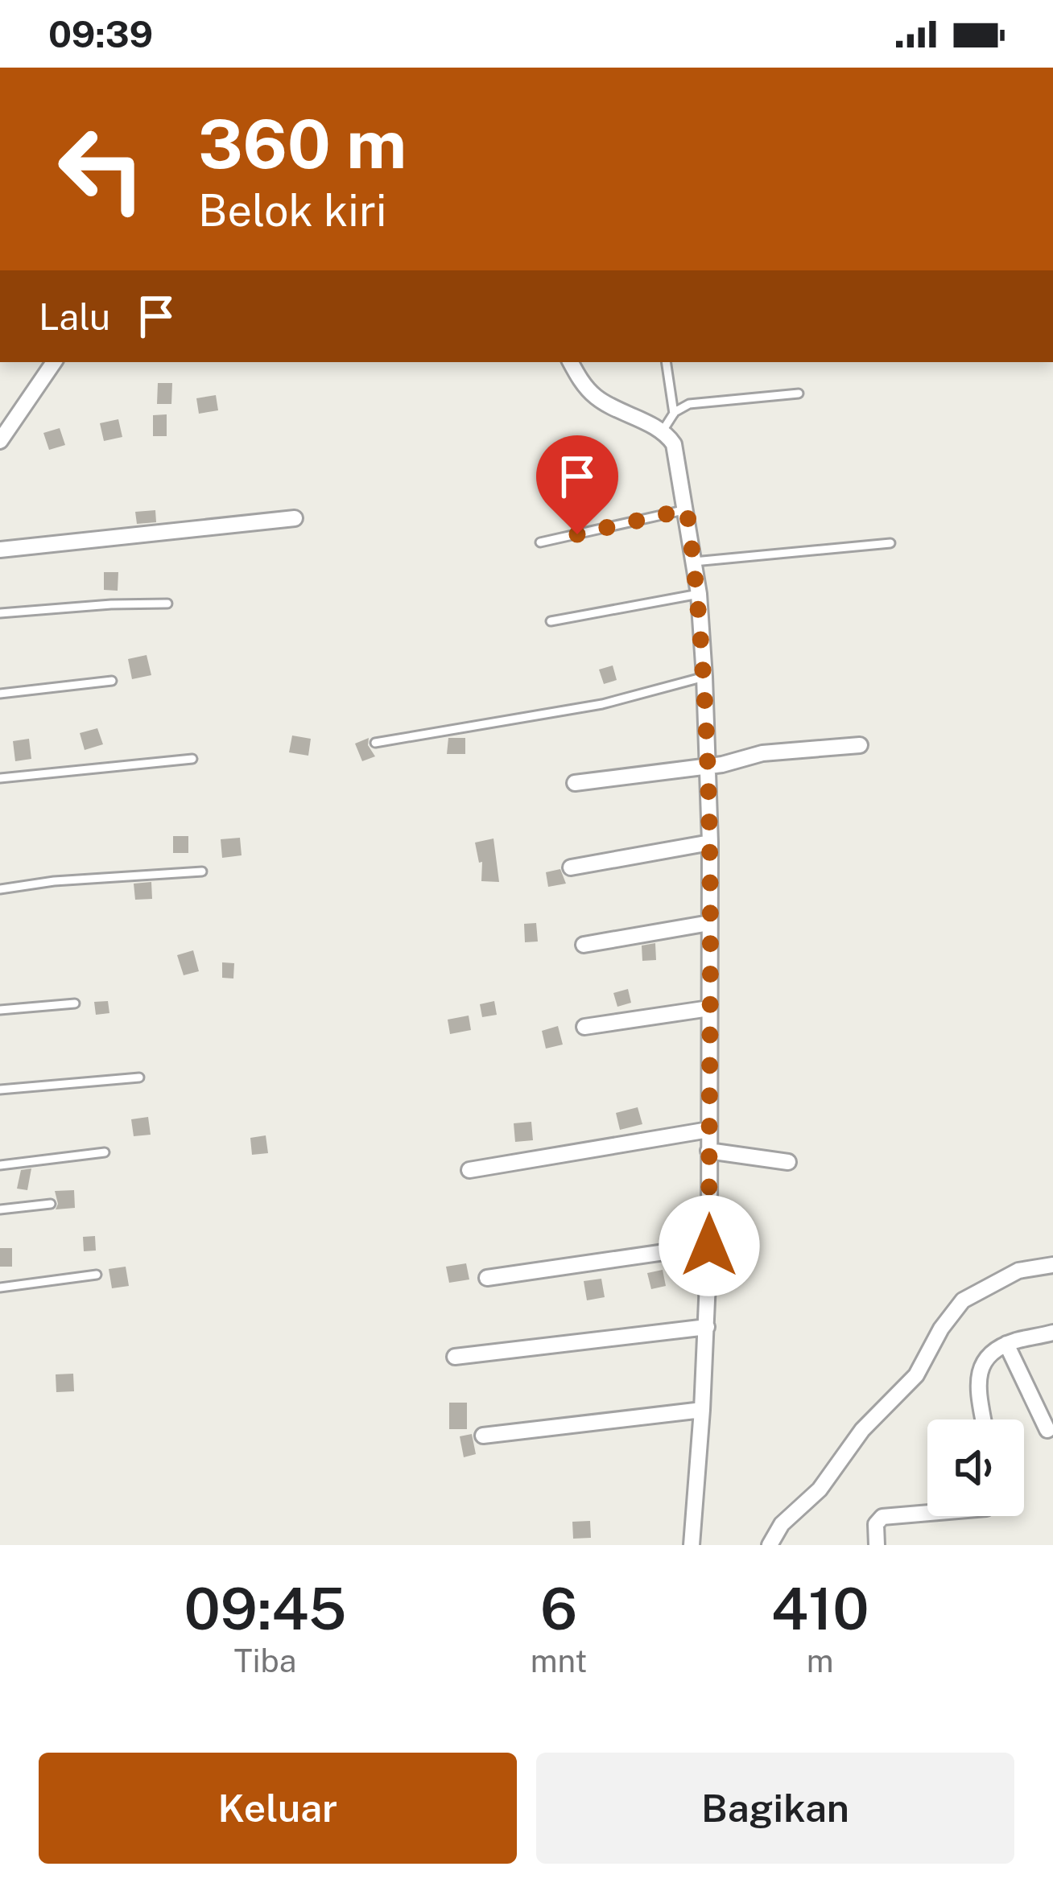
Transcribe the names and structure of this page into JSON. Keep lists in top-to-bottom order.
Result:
{
  "page": {
    "status": "09:39",
    "turn": ["360 m", "Belok kiri"],
    "then": "Lalu",
    "eta": [
      "09:45",
      "Tiba",
      "6",
      "mnt",
      "410",
      "m"
    ],
    "buttons": ["Keluar", "Bagikan"]
  }
}
